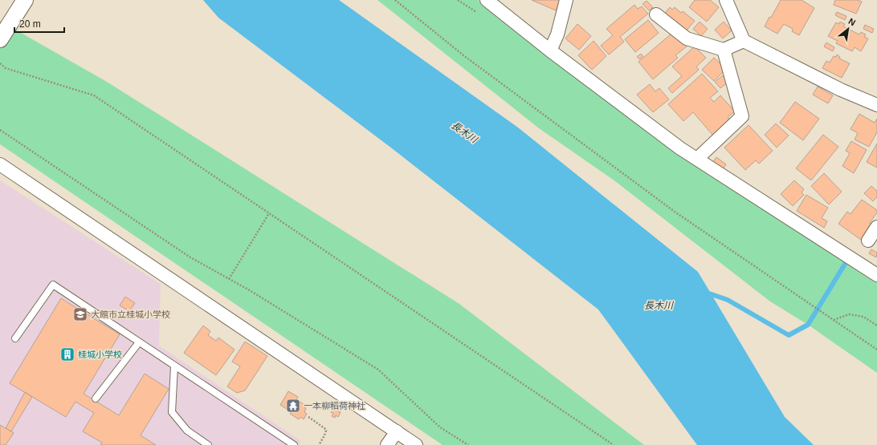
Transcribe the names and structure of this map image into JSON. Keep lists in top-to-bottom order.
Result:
{
  "water": ["長木川"],
  "places": {
    "school or university": ["大館市立桂城小学校"],
    "building": ["桂城小学校"],
    "temple": ["一本柳稻荷神社"]
  },
  "scale_bar": "20 m",
  "north": "top right"
}
